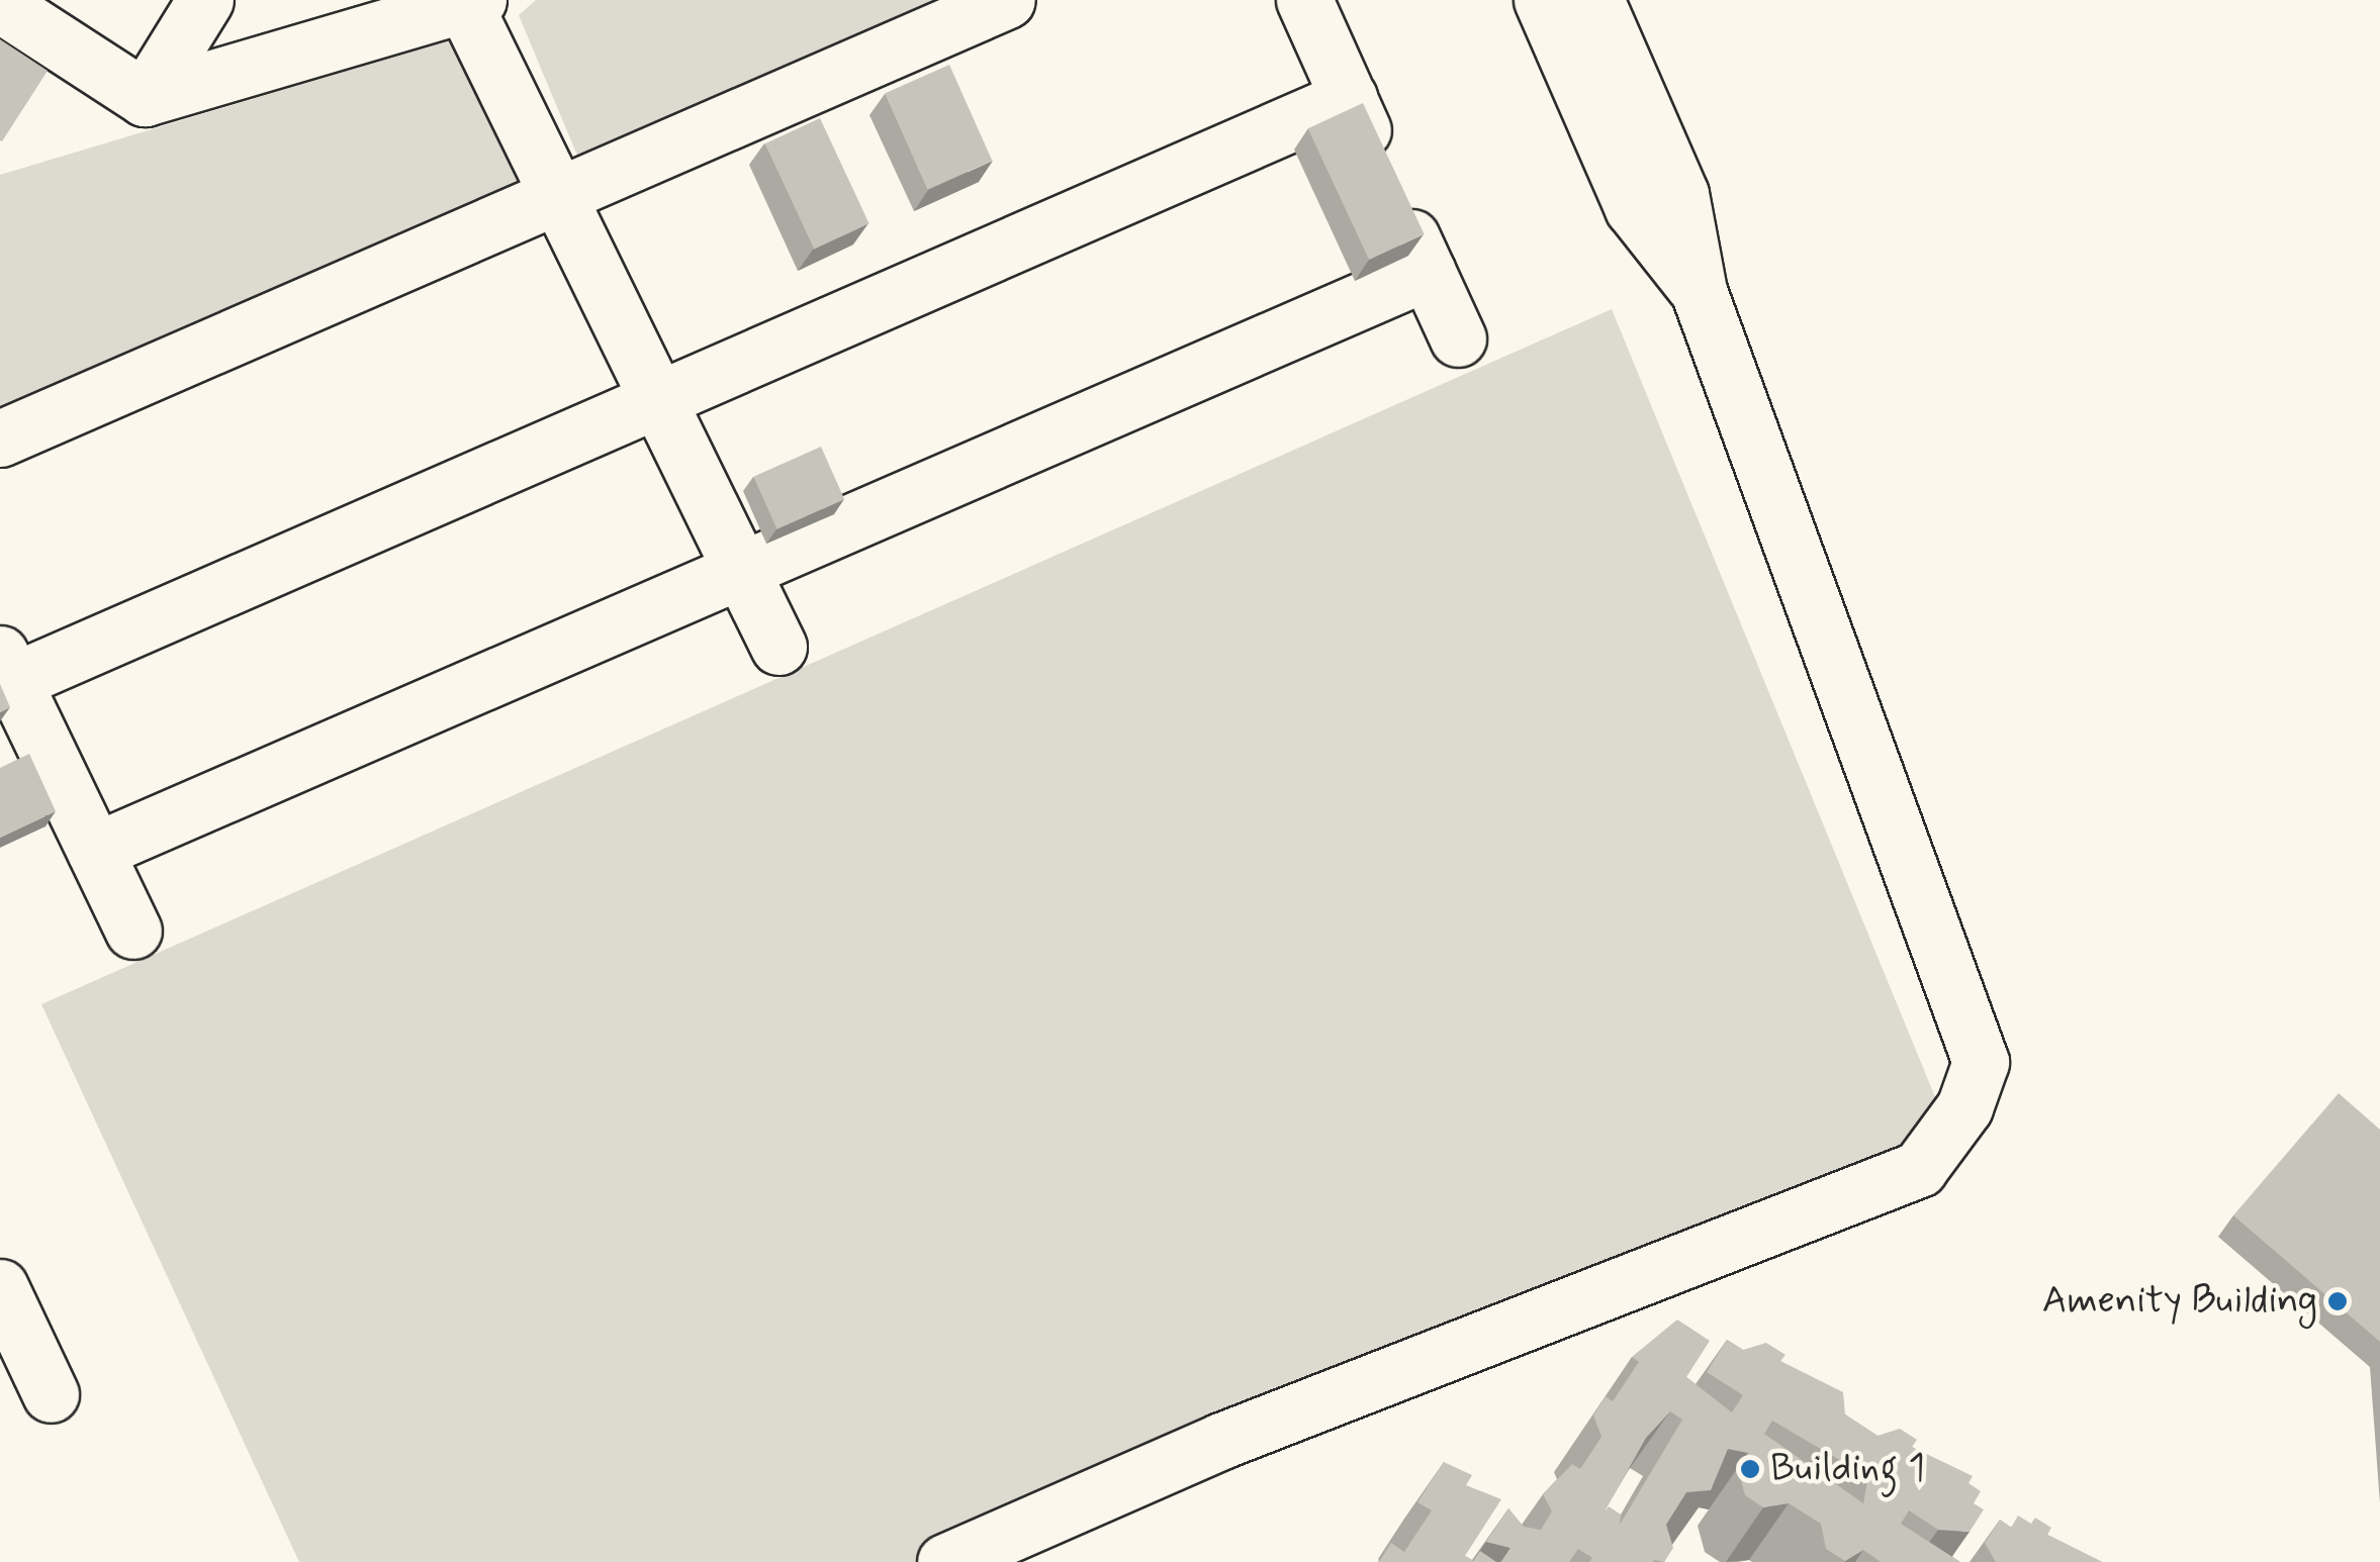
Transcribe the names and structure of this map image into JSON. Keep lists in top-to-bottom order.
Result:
{
  "places": ["Amenity Building", "Building 1"]
}
